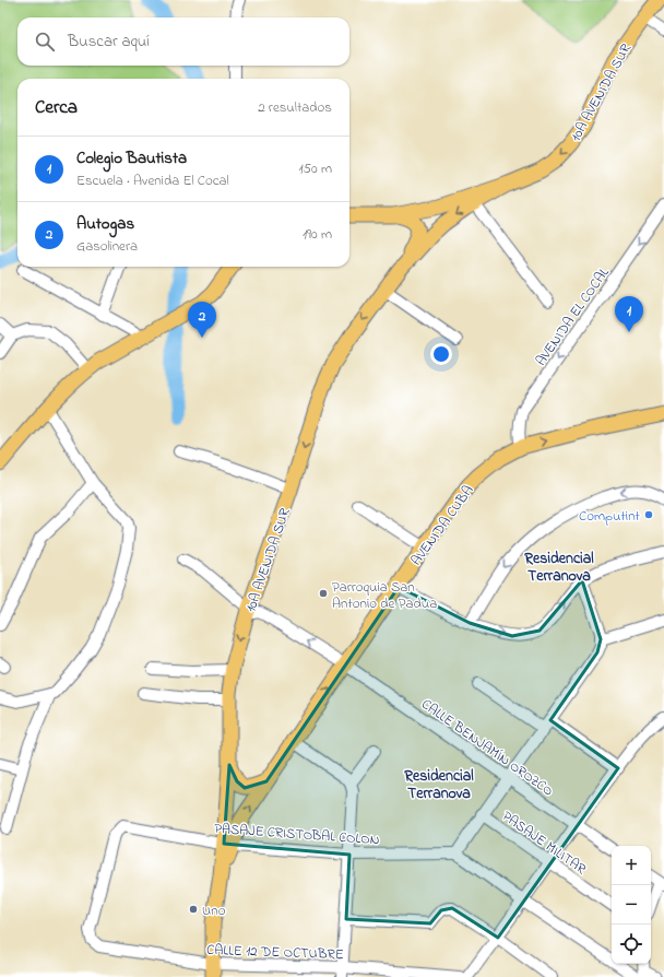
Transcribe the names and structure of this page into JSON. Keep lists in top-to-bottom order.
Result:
{
  "streets": {
    "main road": ["10A AVENIDA SUR", "AVENIDA CUBA"],
    "street": [
      "AVENIDA EL COCAL",
      "CALLE BENJAMÍN OROZCO",
      "PASAJE CRISTOBAL COLON",
      "PASAJE MILITAR",
      "CALLE 12 DE OCTUBRE"
    ]
  },
  "crossings": [
    ["10A AVENIDA SUR", "AVENIDA CUBA"],
    ["10A AVENIDA SUR", "CALLE BENJAMÍN OROZCO"],
    ["10A AVENIDA SUR", "PASAJE CRISTOBAL COLON"],
    ["AVENIDA EL COCAL", "AVENIDA CUBA"],
    ["AVENIDA CUBA", "CALLE BENJAMÍN OROZCO"],
    ["AVENIDA CUBA", "PASAJE CRISTOBAL COLON"],
    ["AVENIDA CUBA", "CALLE 12 DE OCTUBRE"],
    ["PASAJE CRISTOBAL COLON", "CALLE 12 DE OCTUBRE"]
  ],
  "one_way": ["10A AVENIDA SUR", "AVENIDA EL COCAL", "AVENIDA CUBA"],
  "districts": ["Residencial Terranova", "Residencial Terranova"],
  "places": ["Computint", "Parroquia San Antonio de Padua", "Uno"],
  "page": {
    "search": "Buscar aquí",
    "heading": ["Cerca", "2 resultados"],
    "list": [
      {
        "mark": "1",
        "name": "Colegio Bautista",
        "note": "Escuela · Avenida El Cocal",
        "value": "150 m"
      },
      {
        "mark": "2",
        "name": "Autogas",
        "note": "Gasolinera",
        "value": "190 m"
      }
    ],
    "pins": ["1", "2"],
    "map_buttons": ["+", "−"]
  }
}
